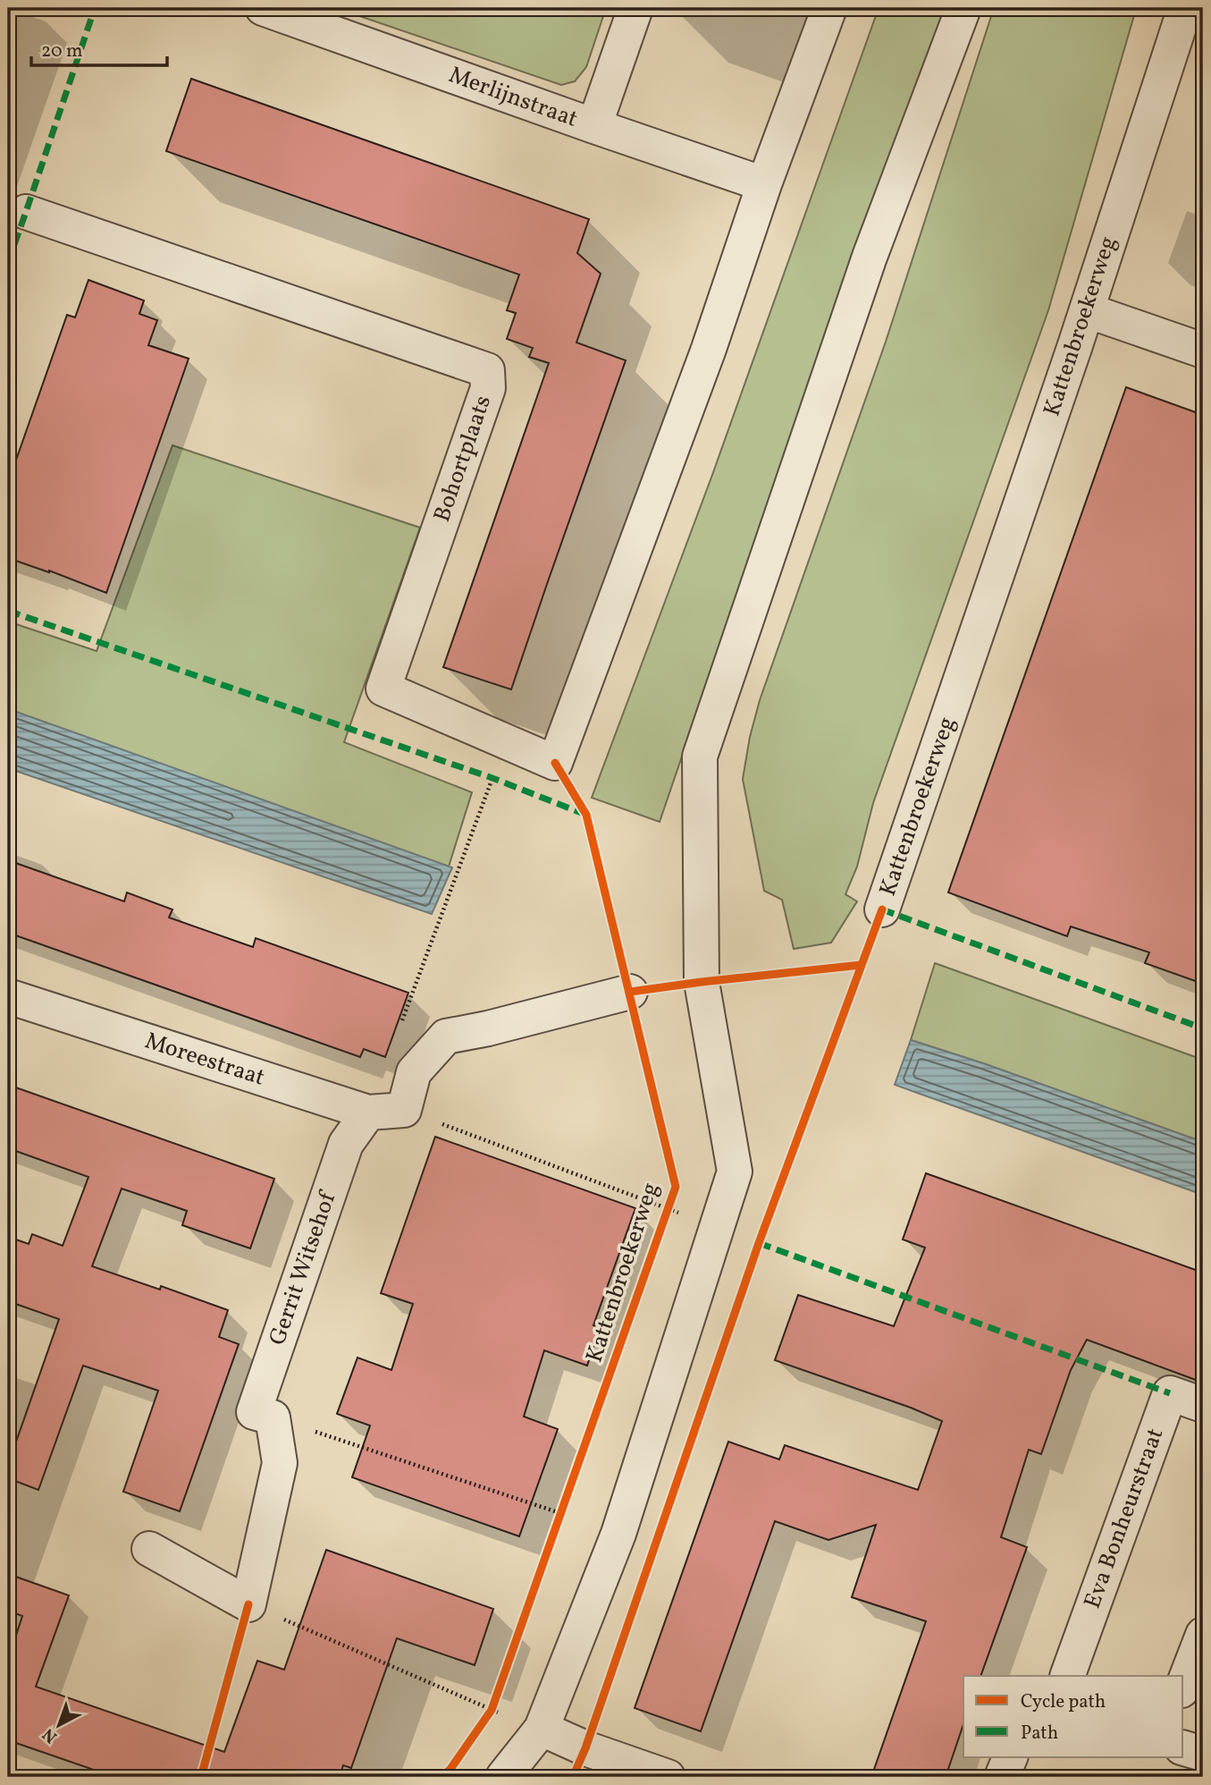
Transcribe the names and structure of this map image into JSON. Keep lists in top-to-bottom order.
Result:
{
  "streets": {
    "street": [
      "Merlijnstraat",
      "Kattenbroekerweg",
      "Bohortplaats",
      "Moreestraat",
      "Gerrit Witsehof",
      "Eva Bonheurstraat"
    ]
  },
  "crossings": [
    ["Merlijnstraat", "Bohortplaats"],
    ["Moreestraat", "Gerrit Witsehof"]
  ],
  "legend": ["Cycle path", "Path"],
  "scale_bar": "20 m",
  "north": "bottom left"
}
